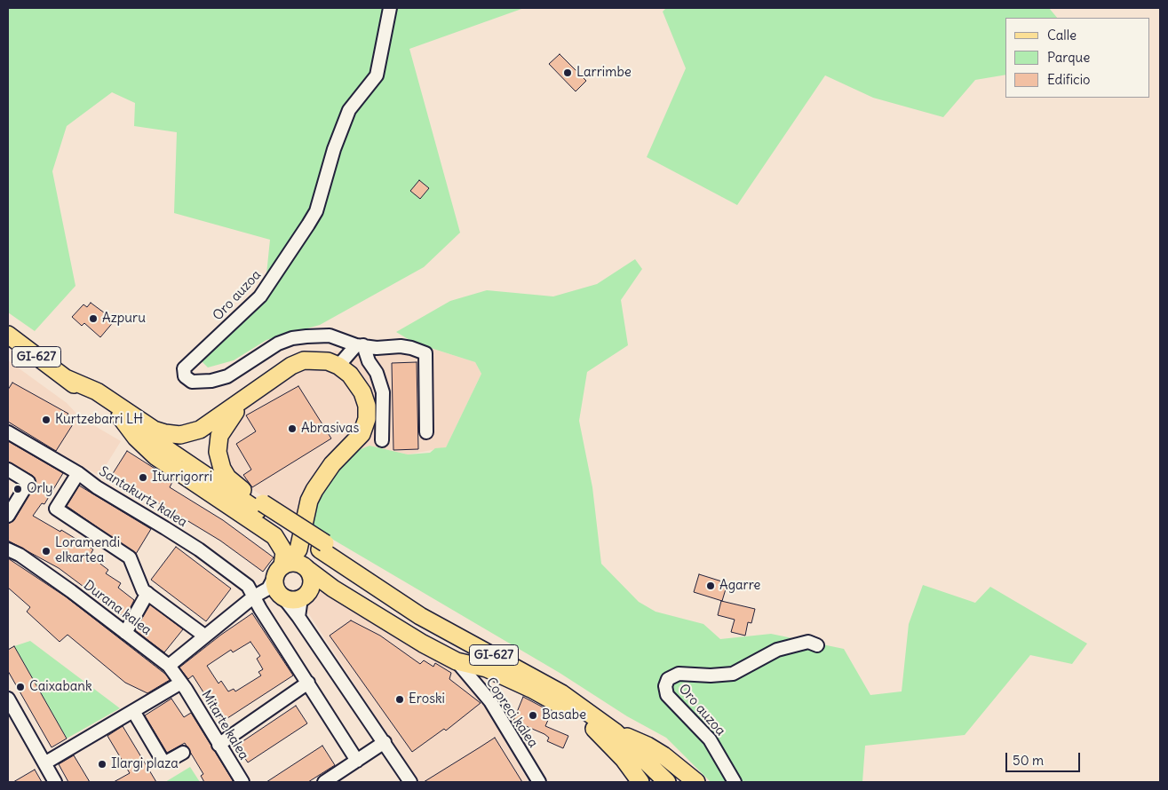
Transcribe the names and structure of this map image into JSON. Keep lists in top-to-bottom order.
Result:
{
  "streets": {
    "main road": ["GI-627"],
    "street": [
      "Oro auzoa",
      "Santakurtz kalea",
      "Durana kalea",
      "Copreci kalea",
      "Mitarte kalea"
    ]
  },
  "crossings": [
    ["GI-627", "Copreci kalea"],
    ["Durana kalea", "Mitarte kalea"]
  ],
  "places": [
    "Larrimbe",
    "Azpuru",
    "Kurtzebarri LH",
    "Abrasivas",
    "Iturrigorri",
    "Orly",
    "Loramendi elkartea",
    "Agarre",
    "Caixabank",
    "Eroski",
    "Basabe",
    "Ilargi plaza"
  ],
  "legend": ["Calle", "Parque", "Edificio"],
  "scale_bar": "50 m"
}
